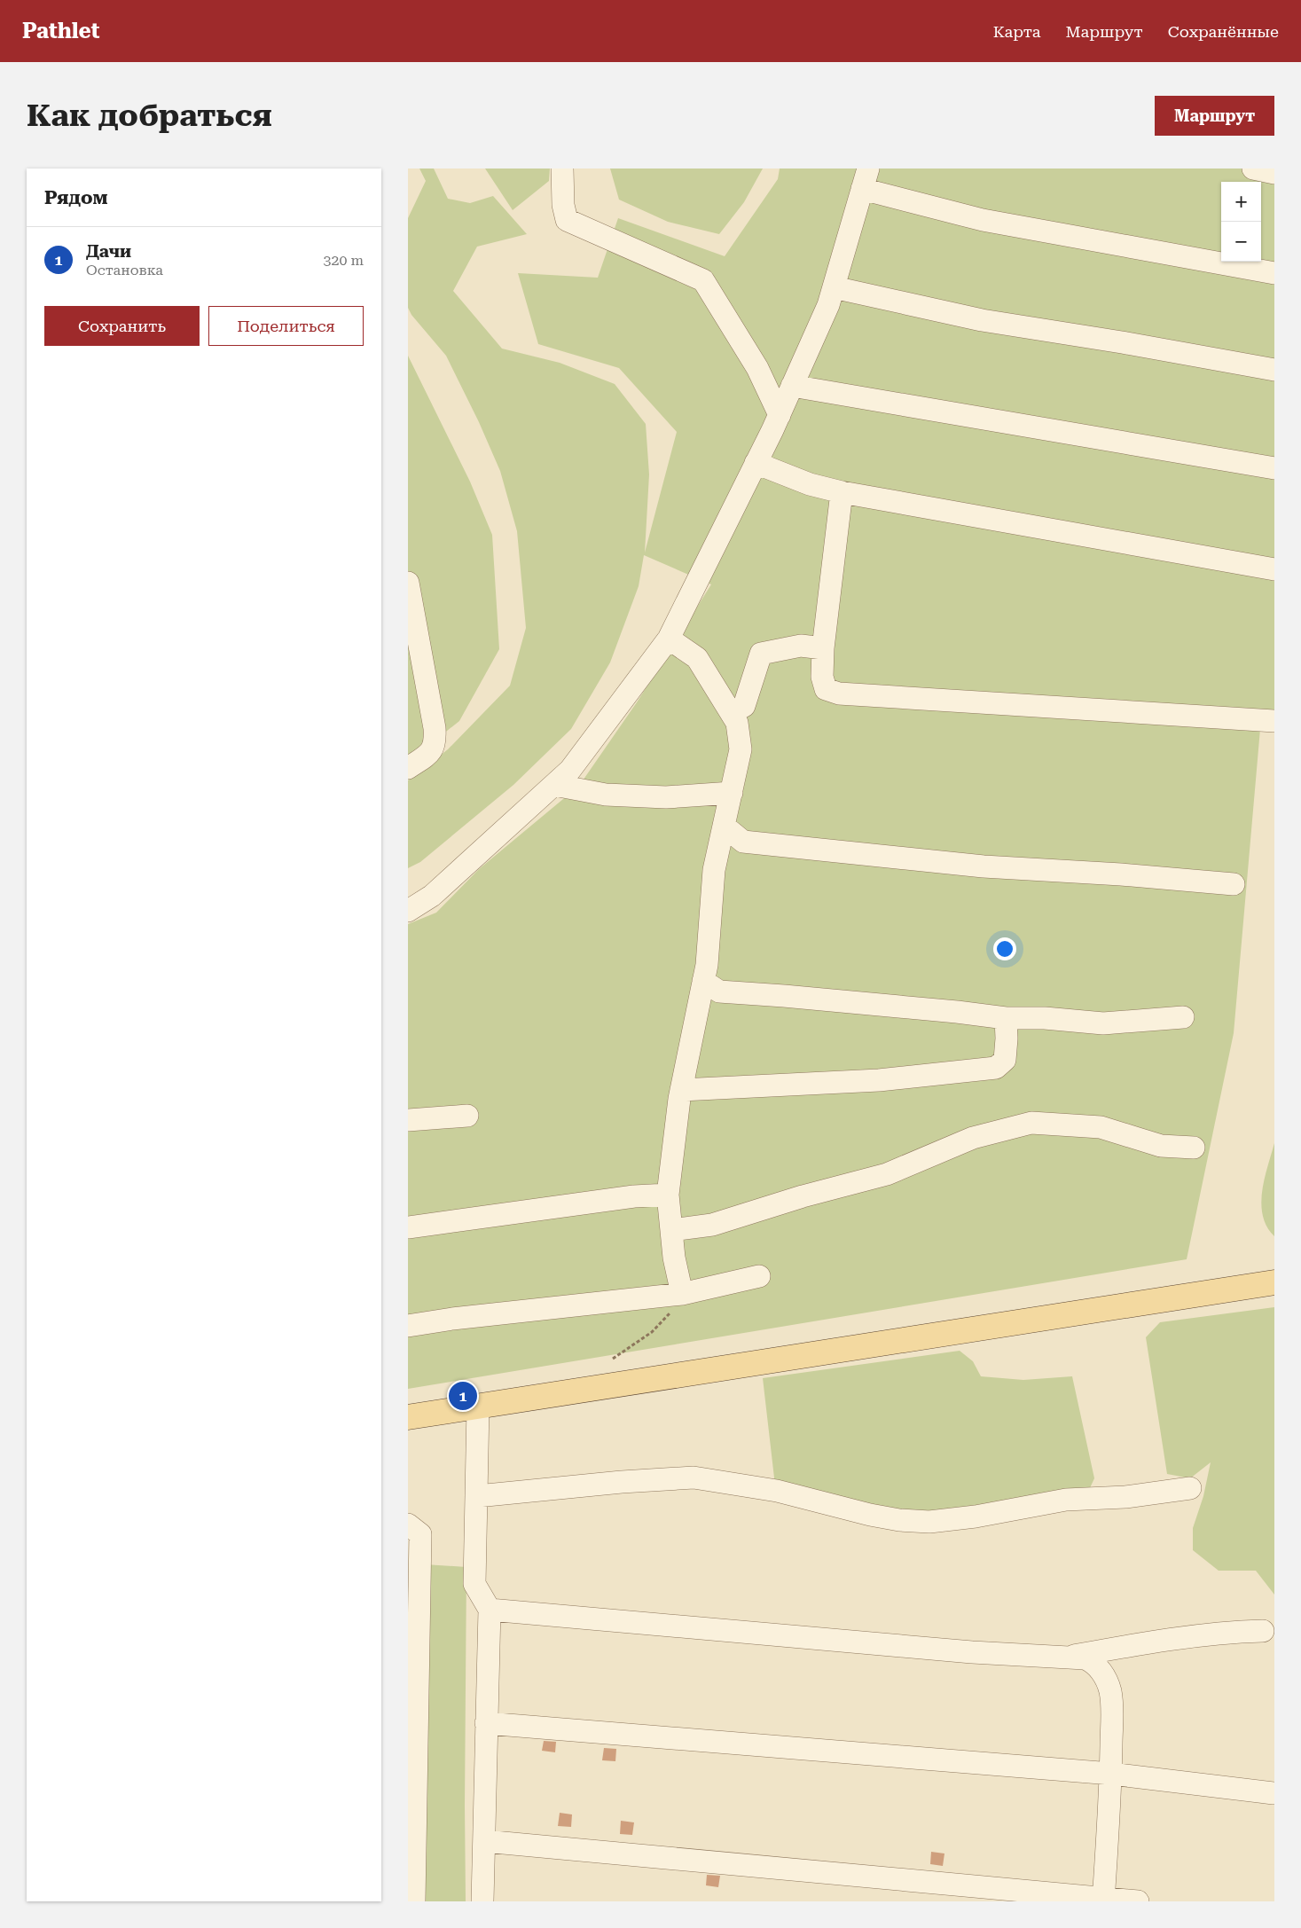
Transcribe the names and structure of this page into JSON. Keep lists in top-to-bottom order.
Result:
{
  "page": {
    "header": "Pathlet",
    "nav": ["Карта", "Маршрут", "Сохранённые"],
    "buttons": [
      "Маршрут",
      ["Сохранить", "Поделиться"]
    ],
    "title": "Как добраться",
    "heading": "Рядом",
    "map_buttons": ["+", "−"],
    "list": [
      {
        "mark": "1",
        "name": "Дачи",
        "note": "Остановка",
        "value": "320 m"
      }
    ],
    "pins": "1"
  }
}
